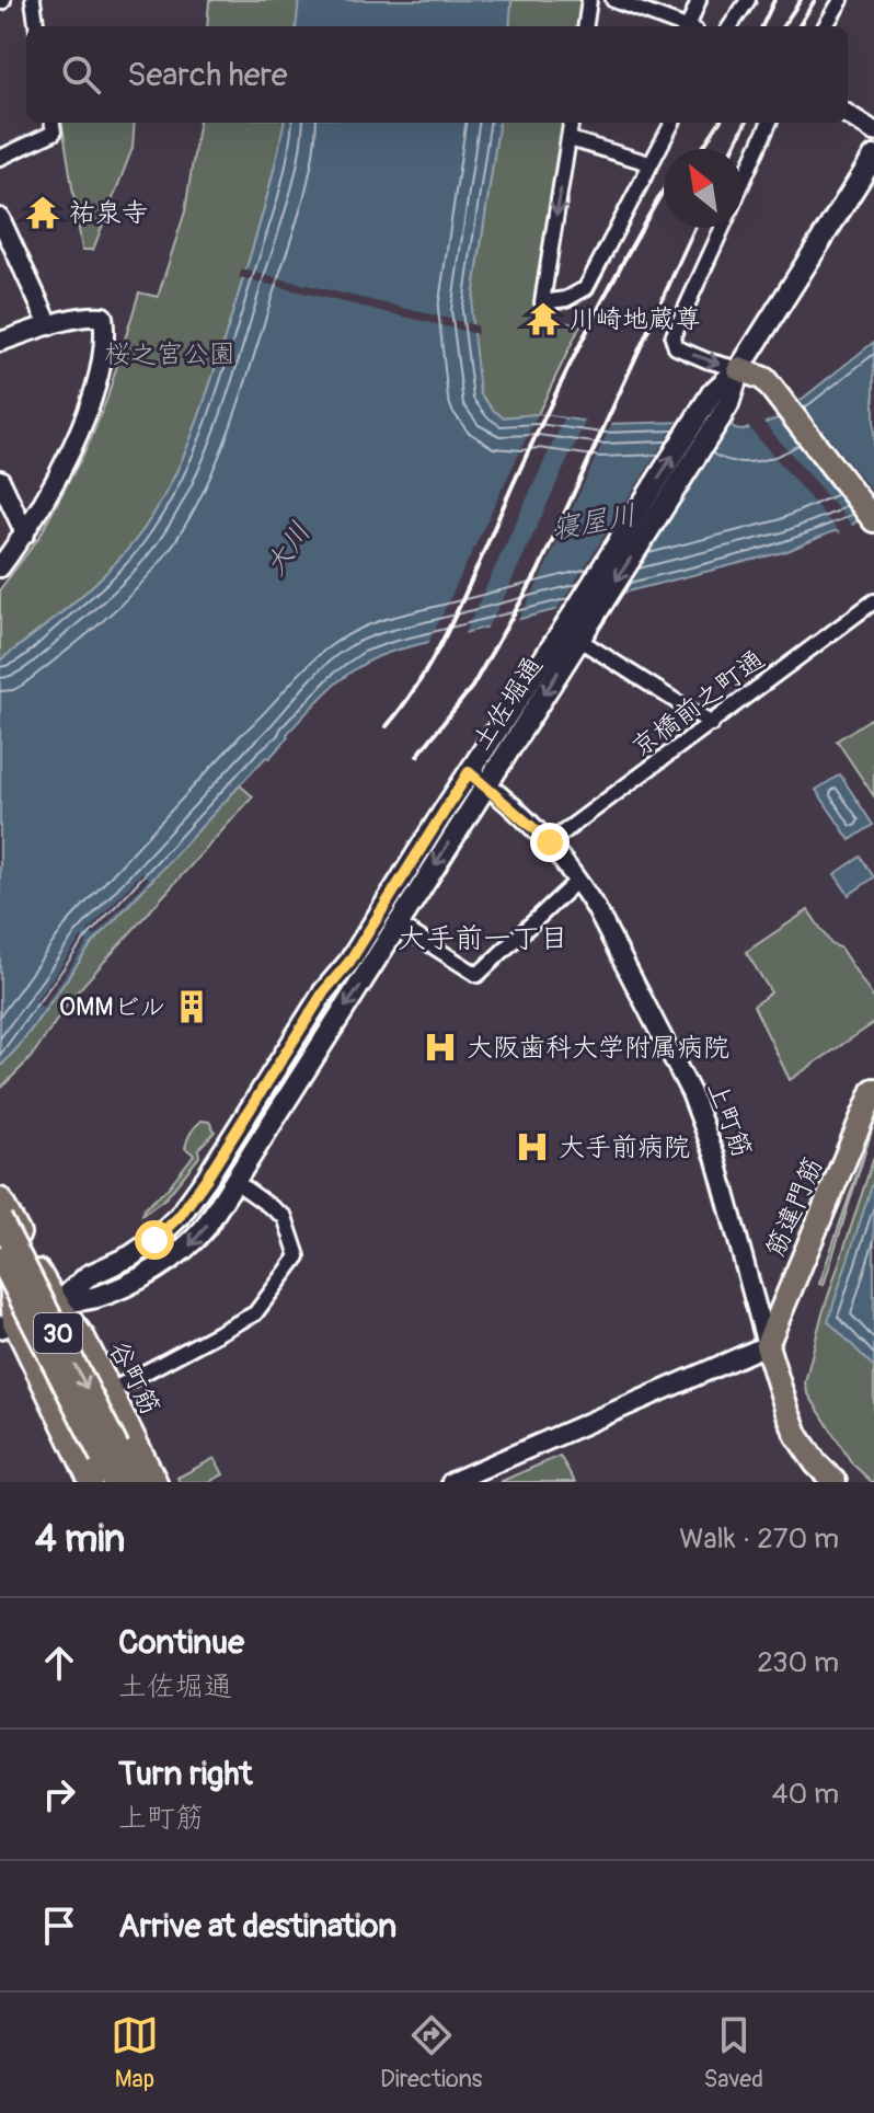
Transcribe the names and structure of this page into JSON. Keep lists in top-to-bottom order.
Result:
{
  "streets": {
    "main road": [
      "土佐堀通",
      "上町筋",
      "筋違門筋",
      "30",
      "谷町筋"
    ],
    "street": ["京橋前之町通"]
  },
  "crossings": [
    ["土佐堀通", "上町筋"],
    ["土佐堀通", "30"],
    ["土佐堀通", "谷町筋"],
    ["京橋前之町通", "上町筋"],
    ["上町筋", "筋違門筋"],
    ["30", "谷町筋"]
  ],
  "districts": ["大手前一丁目"],
  "water": ["寝屋川", "大川"],
  "parks": ["桜之宮公園"],
  "places": {
    "temple": ["祐泉寺", "川崎地蔵尊"],
    "building": ["OMMビル"],
    "hospital": ["大阪歯科大学附属病院", "大手前病院"]
  },
  "north": "top left",
  "page": {
    "search": "Search here",
    "heading": ["4 min", "Walk · 270 m"],
    "list": [
      ["Continue", "土佐堀通", "230 m"],
      ["Turn right", "上町筋", "40 m"],
      "Arrive at destination"
    ],
    "nav": ["Map", "Directions", "Saved"]
  }
}
